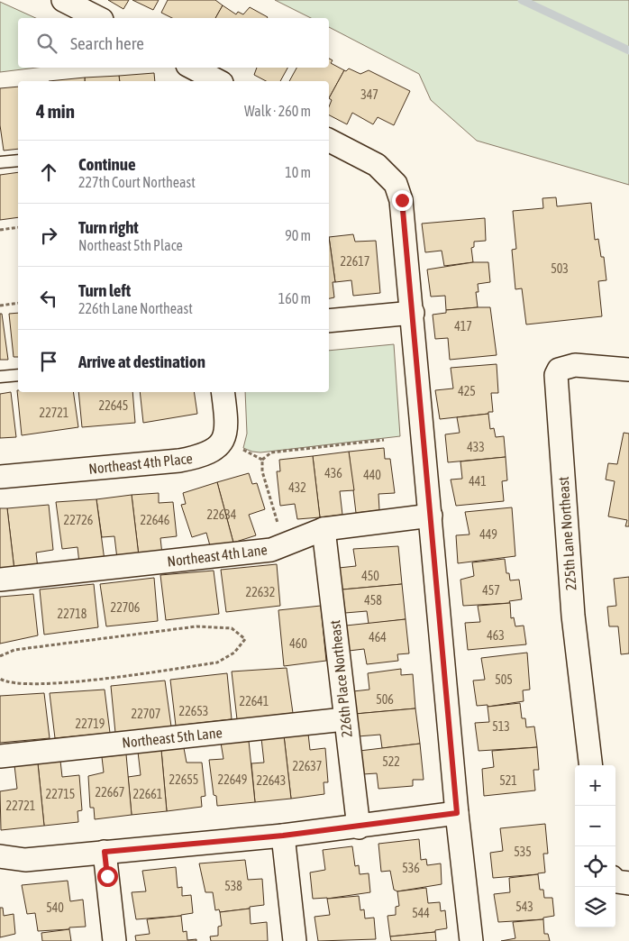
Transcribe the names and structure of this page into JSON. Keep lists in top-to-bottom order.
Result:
{
  "streets": {
    "street": [
      "Northeast 4th Place",
      "225th Lane Northeast",
      "Northeast 4th Lane",
      "226th Place Northeast",
      "Northeast 5th Lane"
    ]
  },
  "crossings": [
    ["Northeast 4th Lane", "226th Place Northeast"],
    ["226th Place Northeast", "Northeast 5th Lane"]
  ],
  "house_numbers": [
    "347",
    "22617",
    "503",
    "417",
    "425",
    "22645",
    "22721",
    "433",
    "436",
    "440",
    "441",
    "432",
    "22634",
    "22726",
    "22646",
    "449",
    "450",
    "457",
    "22632",
    "458",
    "22706",
    "22718",
    "463",
    "464",
    "460",
    "505",
    "506",
    "22641",
    "22653",
    "22707",
    "22719",
    "513",
    "522",
    "22637",
    "22655",
    "22649",
    "22643",
    "521",
    "22667",
    "22715",
    "22661",
    "22721",
    "535",
    "536",
    "538",
    "543",
    "540",
    "544"
  ],
  "page": {
    "search": "Search here",
    "heading": ["4 min", "Walk · 260 m"],
    "list": [
      ["Continue", "227th Court Northeast", "10 m"],
      ["Turn right", "Northeast 5th Place", "90 m"],
      ["Turn left", "226th Lane Northeast", "160 m"],
      "Arrive at destination"
    ],
    "map_buttons": ["+", "−"]
  }
}
